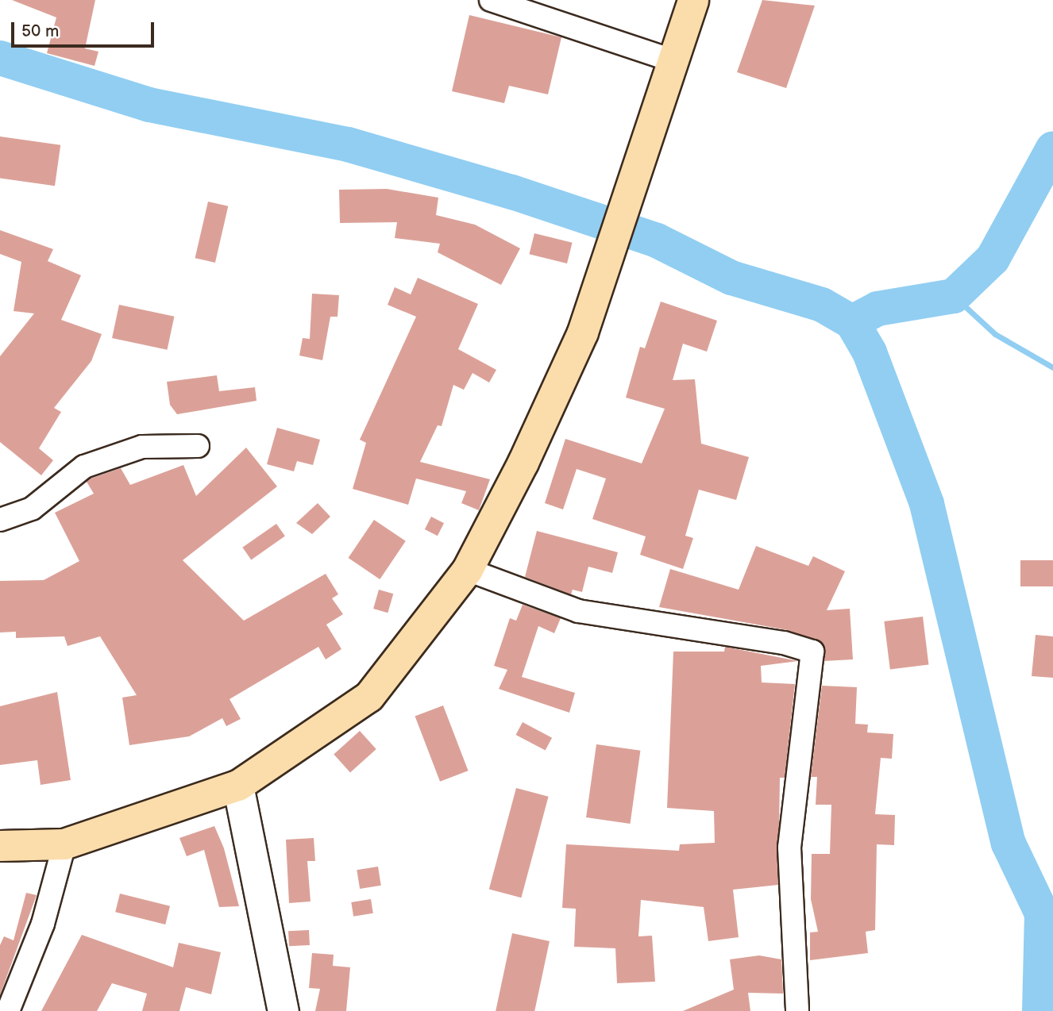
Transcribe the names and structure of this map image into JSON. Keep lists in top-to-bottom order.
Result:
{
  "scale_bar": "50 m"
}
